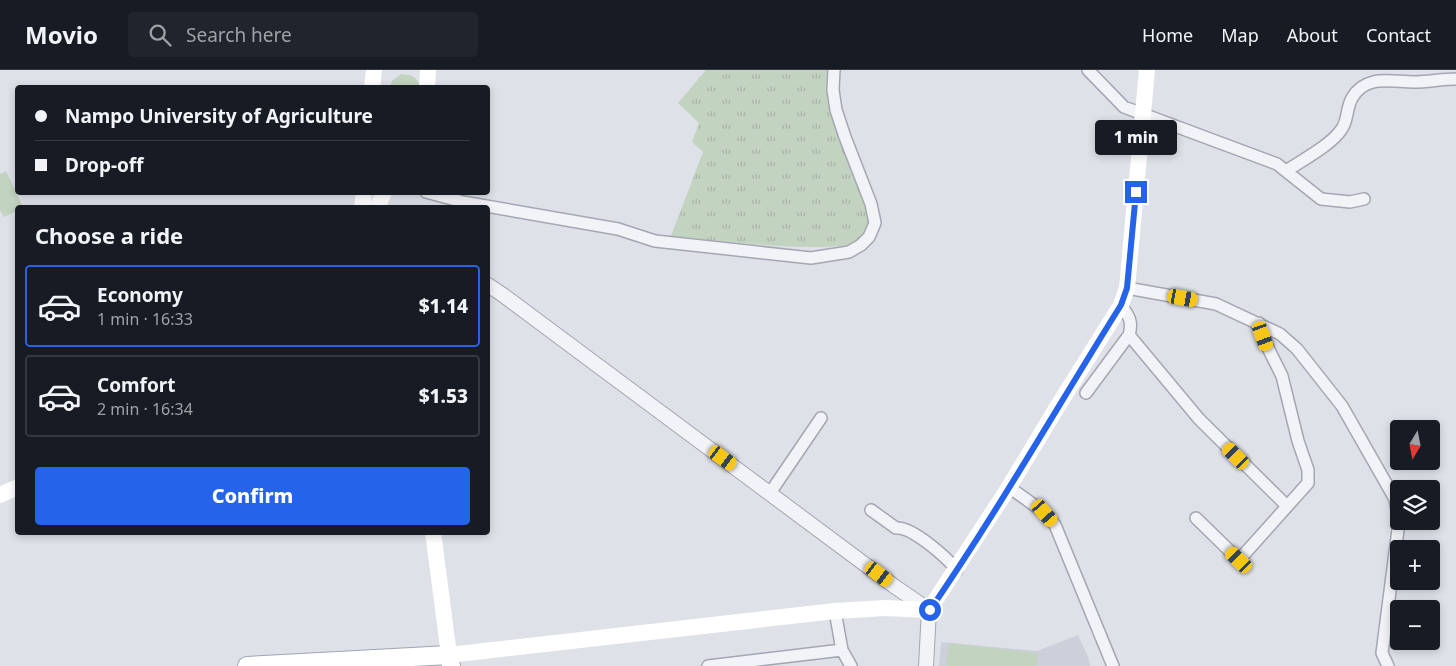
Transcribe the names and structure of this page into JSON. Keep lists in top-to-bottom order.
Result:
{
  "north": "bottom",
  "page": {
    "header": "Movio",
    "search": "Search here",
    "nav": [
      "Home",
      "Map",
      "About",
      "Contact"
    ],
    "banner": ["Nampo University of Agriculture", "Drop-off"],
    "bubble": "1 min",
    "heading": "Choose a ride",
    "list": [
      {
        "name": "Economy",
        "note": "1 min · 16:33",
        "value": "$1.14"
      },
      {
        "name": "Comfort",
        "note": "2 min · 16:34",
        "value": "$1.53"
      }
    ],
    "map_buttons": ["+", "−"],
    "buttons": "Confirm"
  }
}
